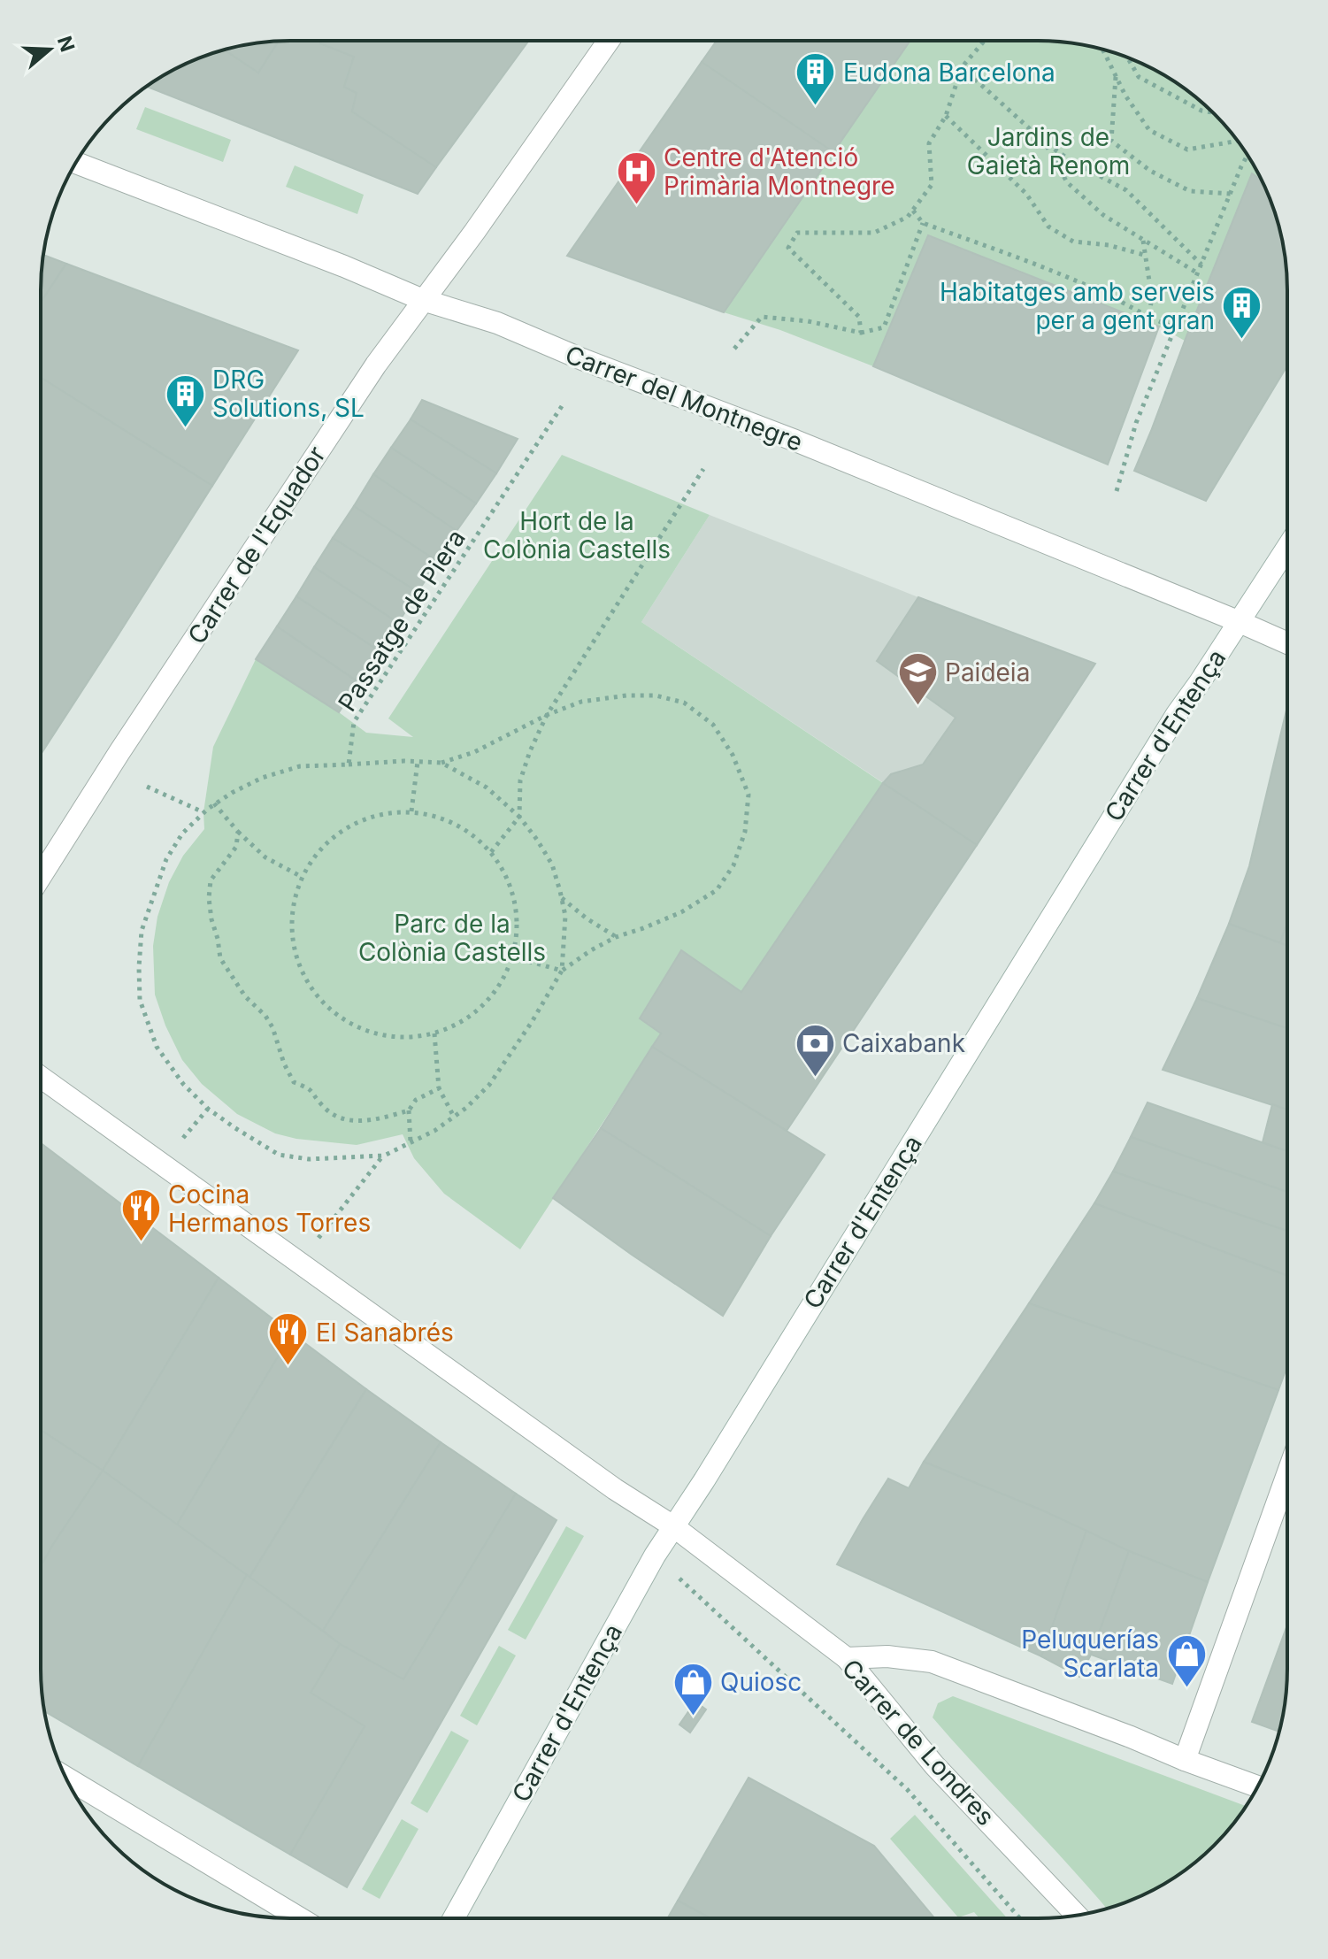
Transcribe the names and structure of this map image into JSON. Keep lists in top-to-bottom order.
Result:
{
  "streets": {
    "street": [
      "Carrer del Montnegre",
      "Carrer de l'Equador",
      "Carrer d'Entença",
      "Carrer de Londres"
    ],
    "path": ["Passatge de Piera"]
  },
  "crossings": [
    ["Carrer del Montnegre", "Carrer de l'Equador"],
    ["Carrer del Montnegre", "Carrer d'Entença"],
    ["Carrer d'Entença", "Carrer de Londres"]
  ],
  "parks": ["Jardins de Gaietà Renom", "Hort de la Colònia Castells", "Parc de la Colònia Castells"],
  "places": {
    "building": ["Eudona Barcelona", "Habitatges amb serveis per a gent gran", "DRG Solutions, SL"],
    "hospital": ["Centre d'Atenció Primària Montnegre"],
    "school or university": ["Paideia"],
    "bank": ["Caixabank"],
    "restaurant": ["Cocina Hermanos Torres", "El Sanabrés"],
    "shop": ["Peluquerías Scarlata", "Quiosc"]
  },
  "north": "right"
}
